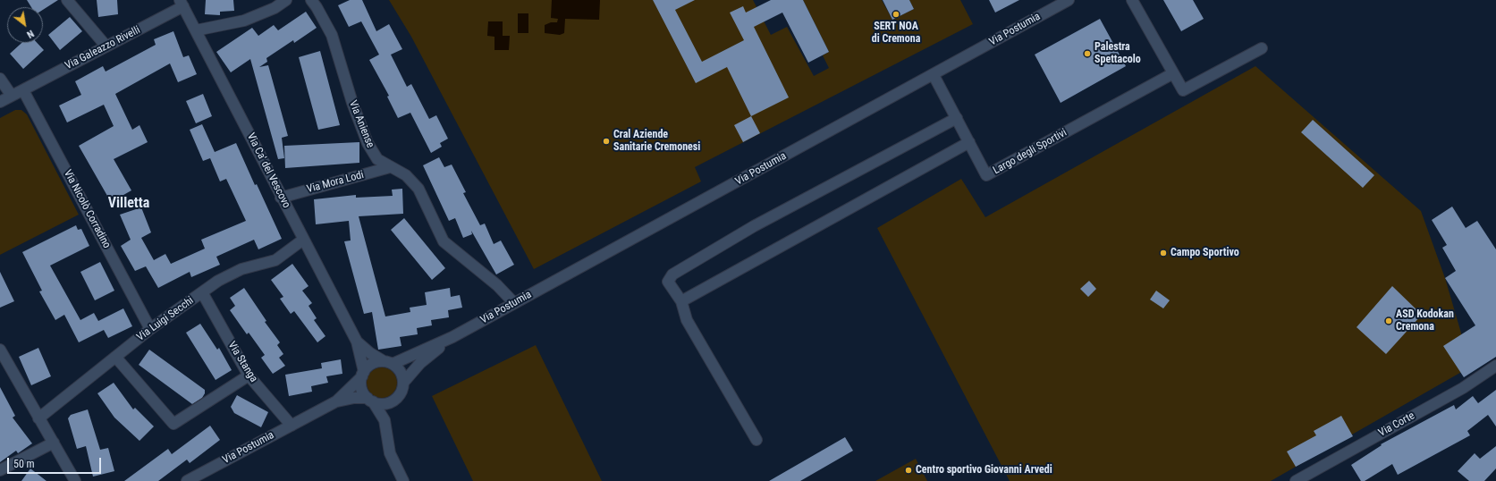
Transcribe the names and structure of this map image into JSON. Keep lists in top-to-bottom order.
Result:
{
  "streets": {
    "street": [
      "Via Postumia",
      "Via Galeazzo Rivelli",
      "Via Aniense",
      "Largo degli Sportivi",
      "Via Ca' del Vescovo",
      "Via Mora Lodi",
      "Via Nicolò Corradino",
      "Via Luigi Secchi",
      "Via Stanga",
      "Via Corte"
    ]
  },
  "crossings": [
    ["Via Postumia", "Via Aniense"],
    ["Via Postumia", "Largo degli Sportivi"],
    ["Via Postumia", "Via Ca' del Vescovo"],
    ["Via Postumia", "Via Stanga"],
    ["Via Galeazzo Rivelli", "Via Ca' del Vescovo"],
    ["Via Galeazzo Rivelli", "Via Nicolò Corradino"],
    ["Via Aniense", "Via Mora Lodi"],
    ["Via Ca' del Vescovo", "Via Mora Lodi"],
    ["Via Ca' del Vescovo", "Via Luigi Secchi"],
    ["Via Nicolò Corradino", "Via Luigi Secchi"],
    ["Via Luigi Secchi", "Via Stanga"]
  ],
  "districts": ["Villetta"],
  "places": [
    "SERT NOA di Cremona",
    "Palestra Spettacolo",
    "Cral Aziende Sanitarie Cremonesi",
    "Campo Sportivo",
    "ASD Kodokan Cremona",
    "Centro sportivo Giovanni Arvedi"
  ],
  "scale_bar": "50 m",
  "north": "bottom right"
}
